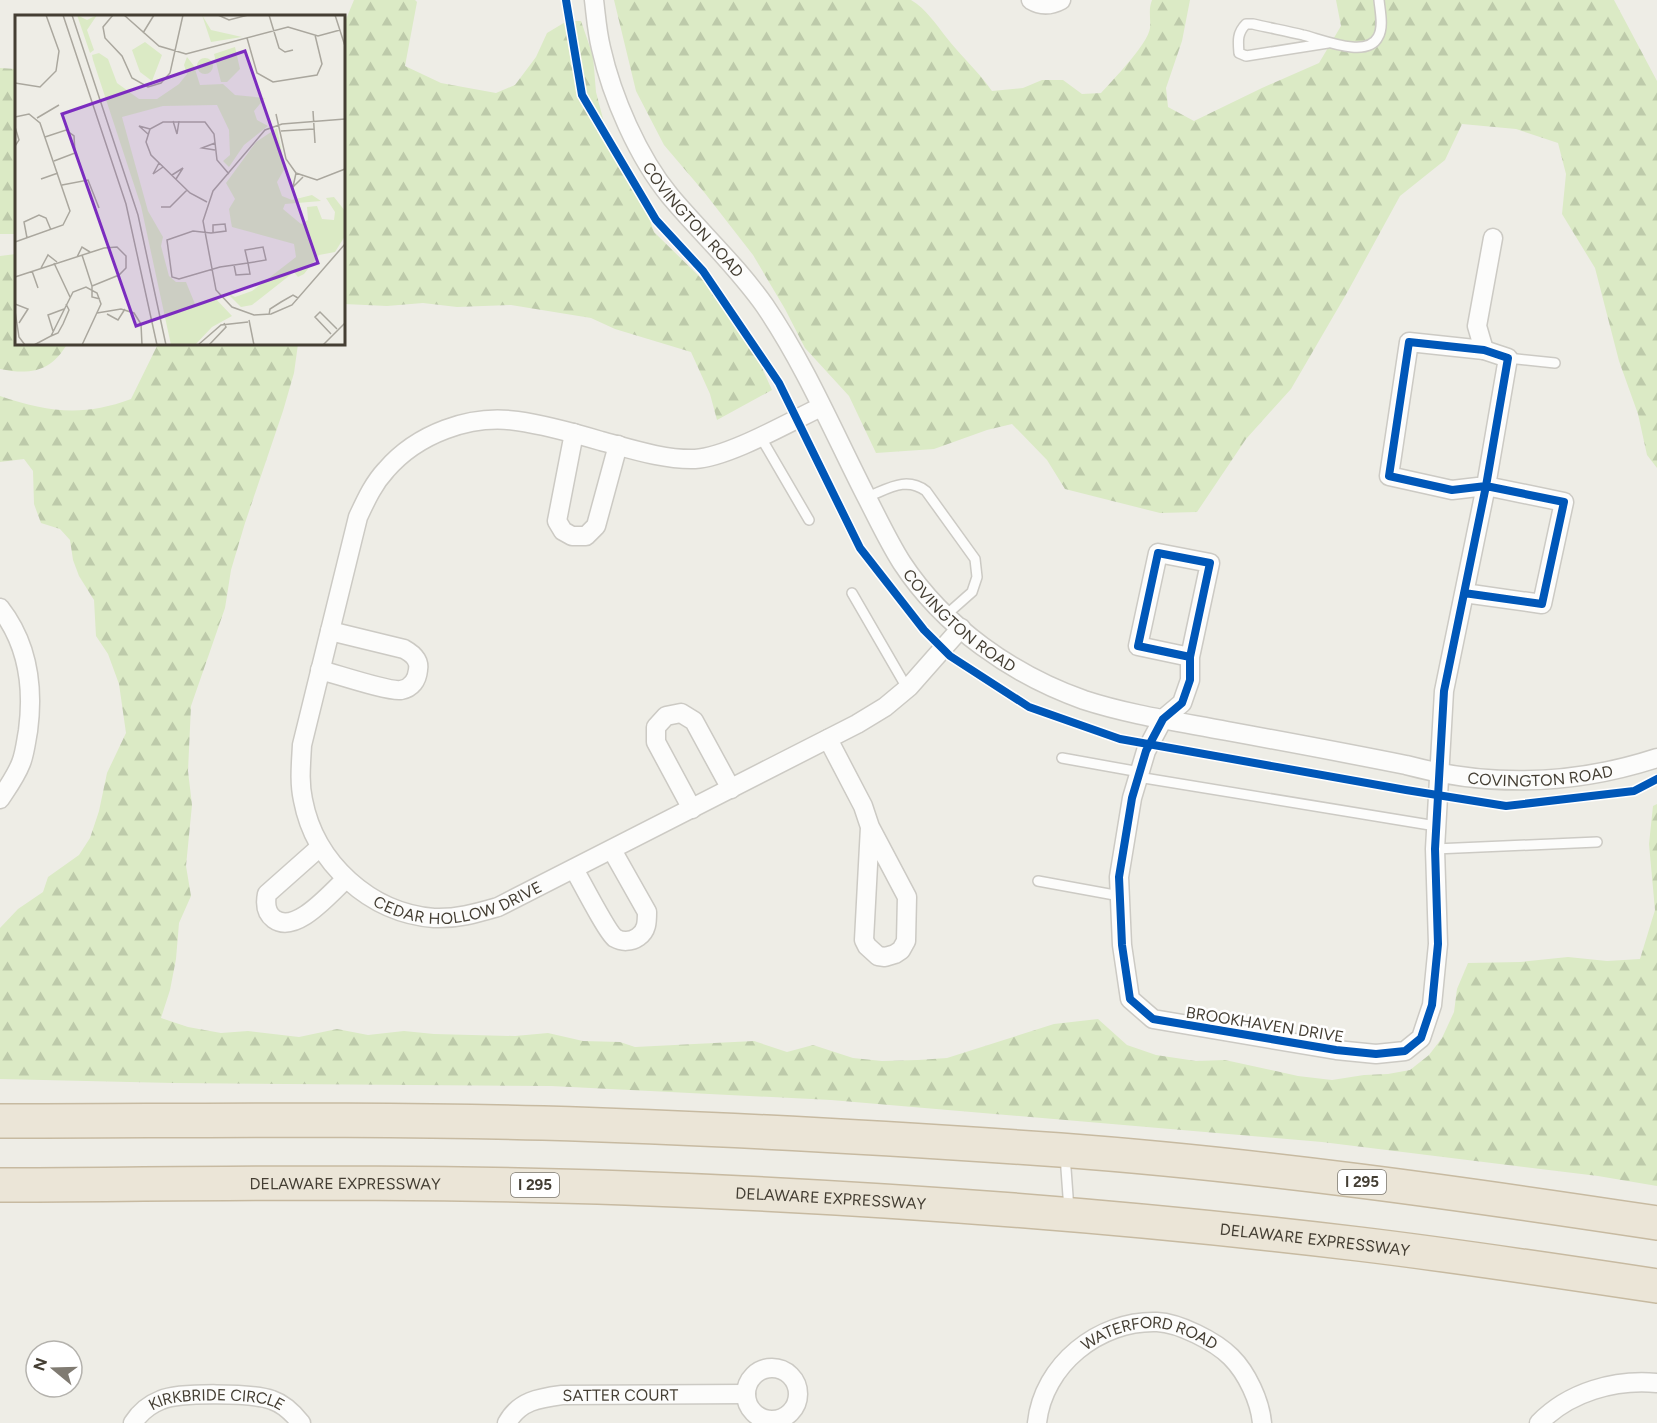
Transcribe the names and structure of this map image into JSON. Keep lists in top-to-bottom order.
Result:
{
  "streets": {
    "highway": ["I 295", "DELAWARE EXPRESSWAY"],
    "street": [
      "COVINGTON ROAD",
      "CEDAR HOLLOW DRIVE",
      "BROOKHAVEN DRIVE",
      "WATERFORD ROAD",
      "SATTER COURT",
      "KIRKBRIDE CIRCLE"
    ]
  },
  "crossings": [
    ["COVINGTON ROAD", "CEDAR HOLLOW DRIVE"],
    ["COVINGTON ROAD", "BROOKHAVEN DRIVE"]
  ],
  "north": "left"
}
